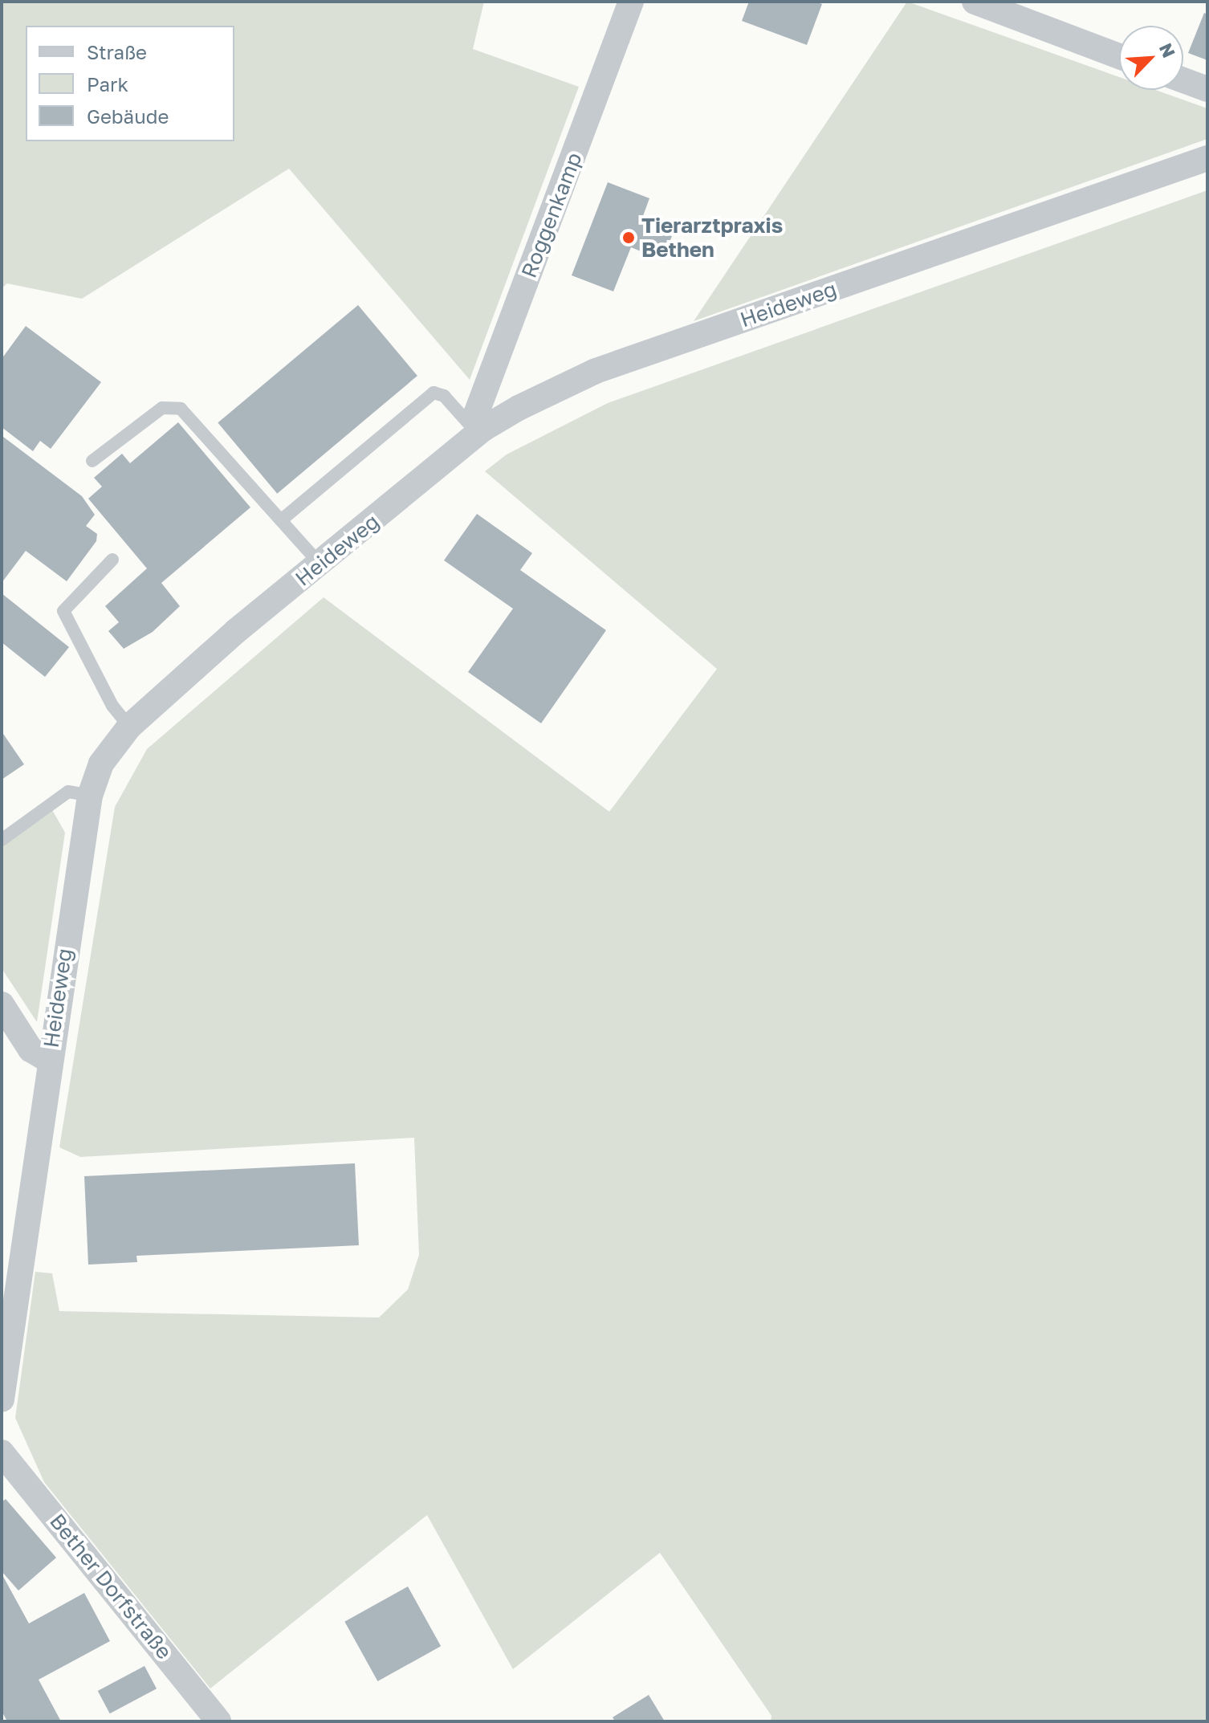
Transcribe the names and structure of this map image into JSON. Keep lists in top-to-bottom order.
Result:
{
  "streets": {
    "street": ["Roggenkamp", "Heideweg", "Bether Dorfstraße"]
  },
  "crossings": [
    ["Roggenkamp", "Heideweg"]
  ],
  "places": ["Tierarztpraxis Bethen"],
  "legend": ["Straße", "Park", "Gebäude"],
  "north": "top right"
}
